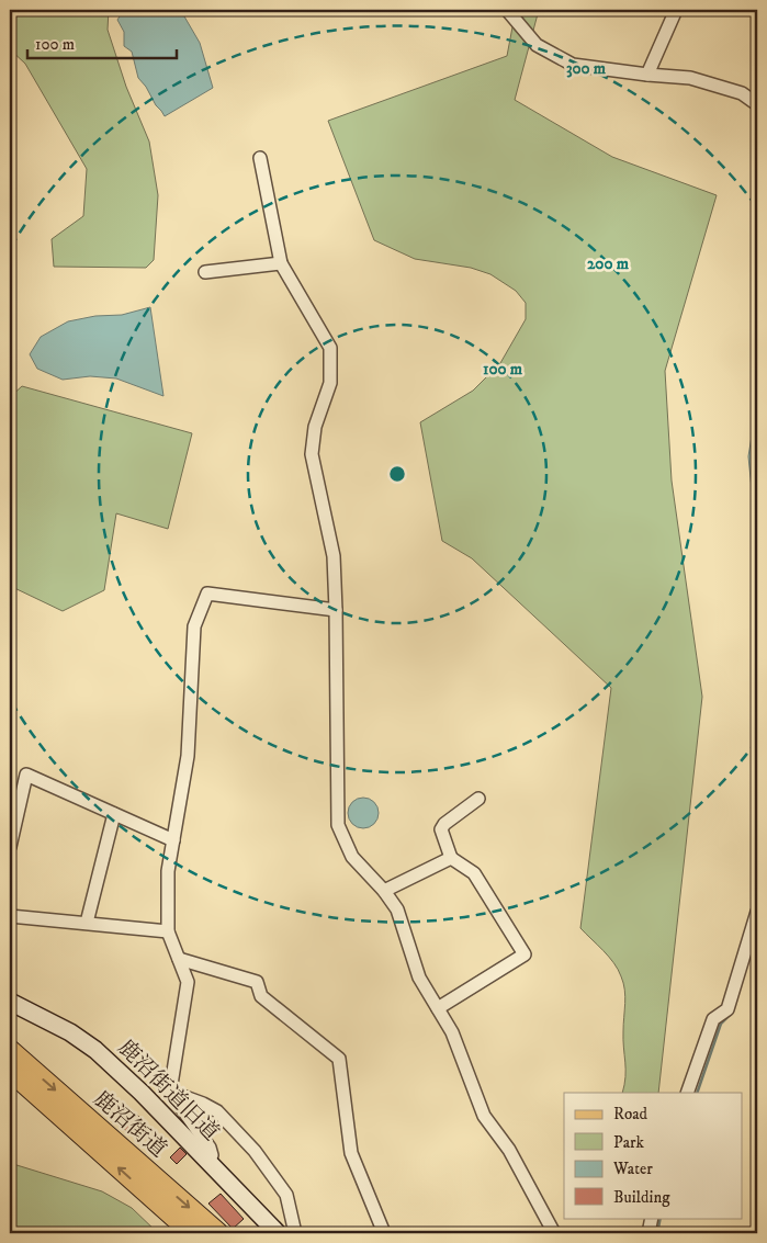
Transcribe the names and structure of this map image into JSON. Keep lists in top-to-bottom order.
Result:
{
  "streets": {
    "main road": ["鹿沼街道"],
    "street": ["鹿沼街道旧道"]
  },
  "legend": [
    "Road",
    "Park",
    "Water",
    "Building"
  ],
  "scale_bar": "100 m",
  "rings": ["300 m", "200 m", "100 m"]
}
